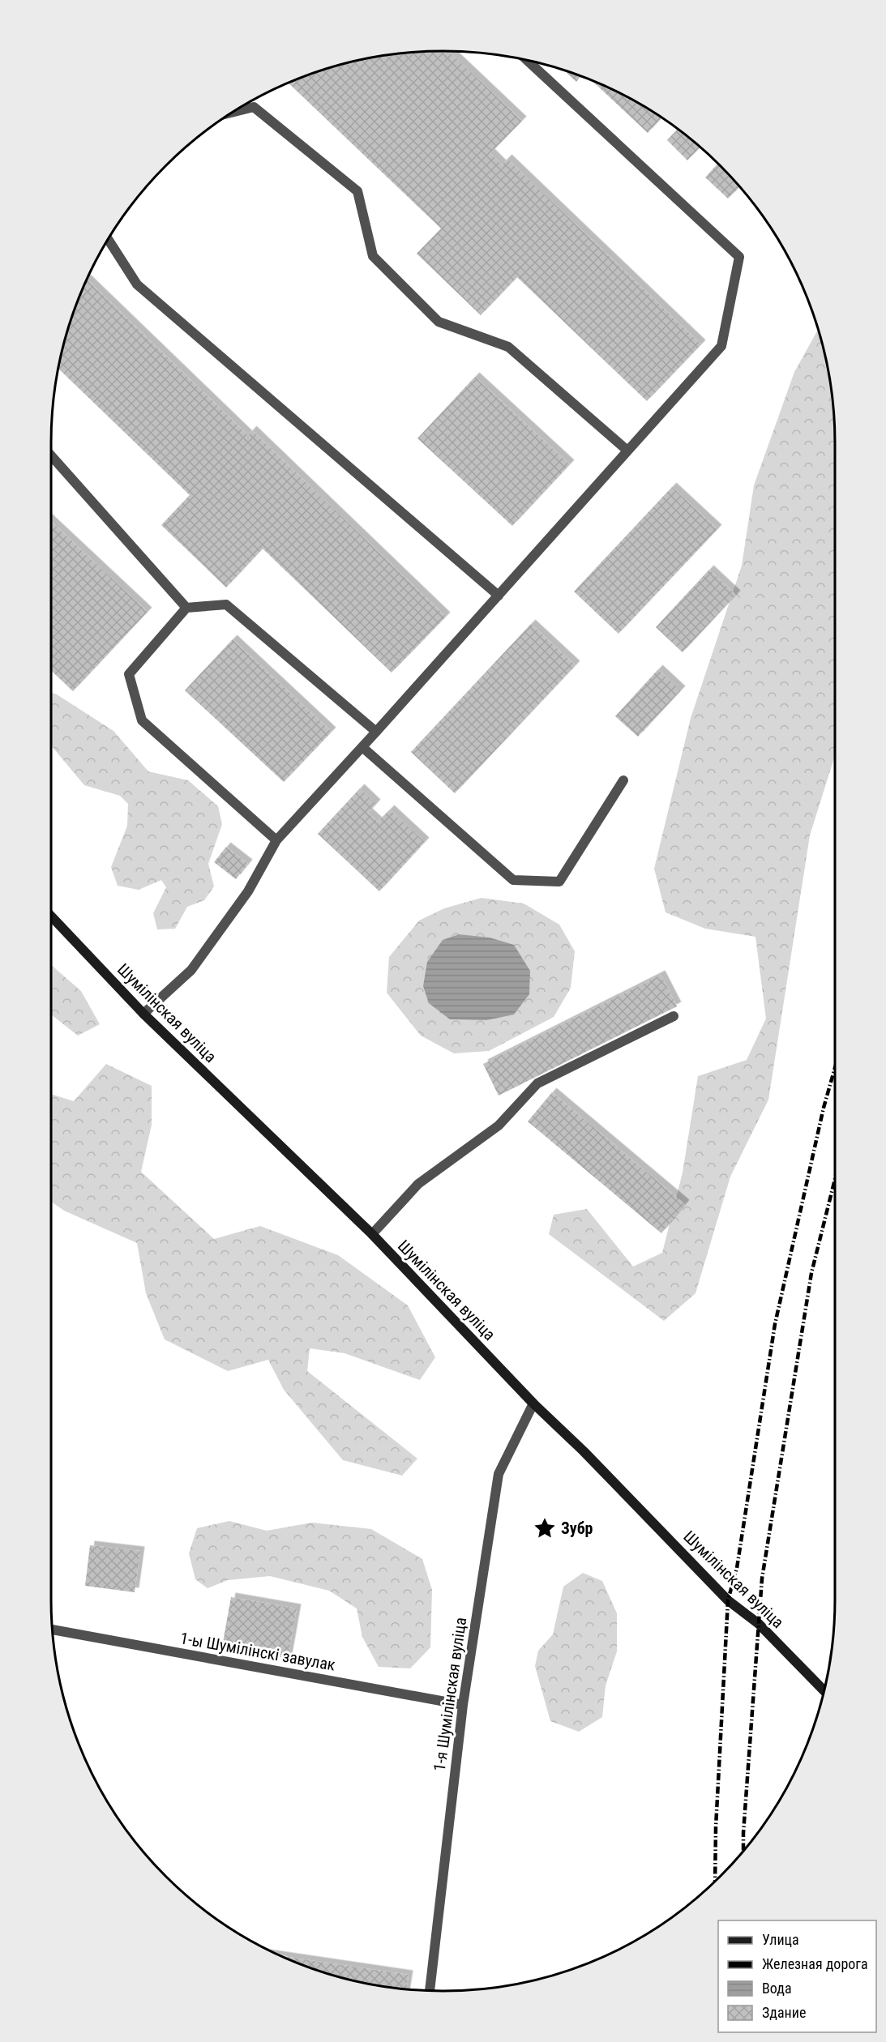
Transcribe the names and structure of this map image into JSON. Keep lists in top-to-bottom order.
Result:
{
  "streets": {
    "main road": ["Шумілінская вуліца"],
    "street": ["1-ы Шумілінскі завулак", "1-я Шумілінская вуліца"]
  },
  "crossings": [
    ["Шумілінская вуліца", "1-я Шумілінская вуліца"],
    ["1-ы Шумілінскі завулак", "1-я Шумілінская вуліца"]
  ],
  "places": {
    "place": ["Зубр"]
  },
  "legend": [
    "Улица",
    "Железная дорога",
    "Вода",
    "Здание"
  ]
}
